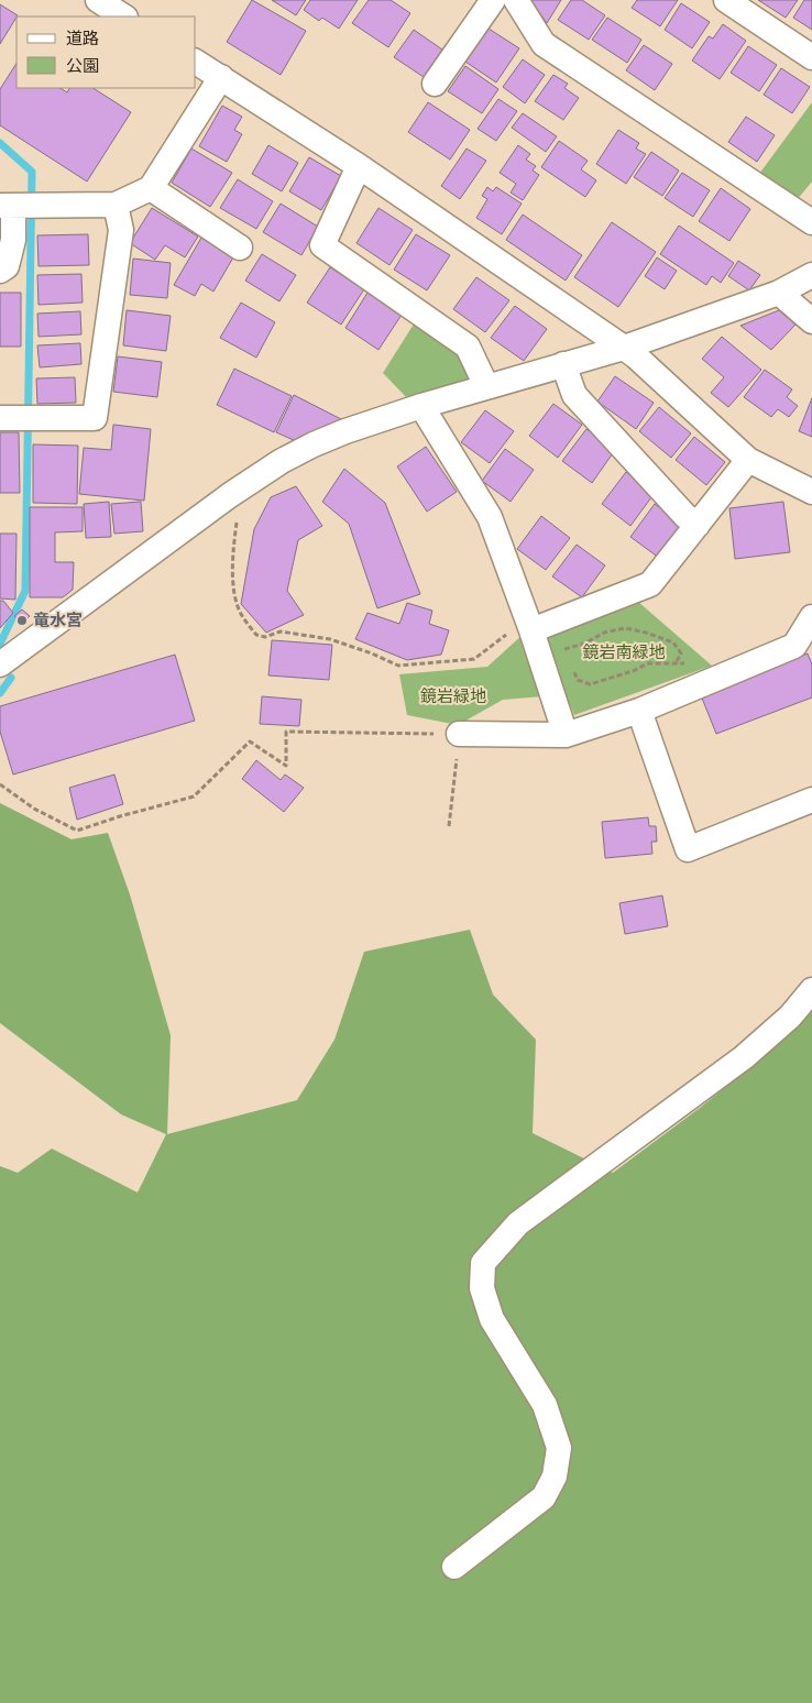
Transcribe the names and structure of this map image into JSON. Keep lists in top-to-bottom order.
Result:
{
  "parks": ["鏡岩南緑地", "鏡岩緑地"],
  "places": ["竜水宮"],
  "legend": ["道路", "公園"]
}
